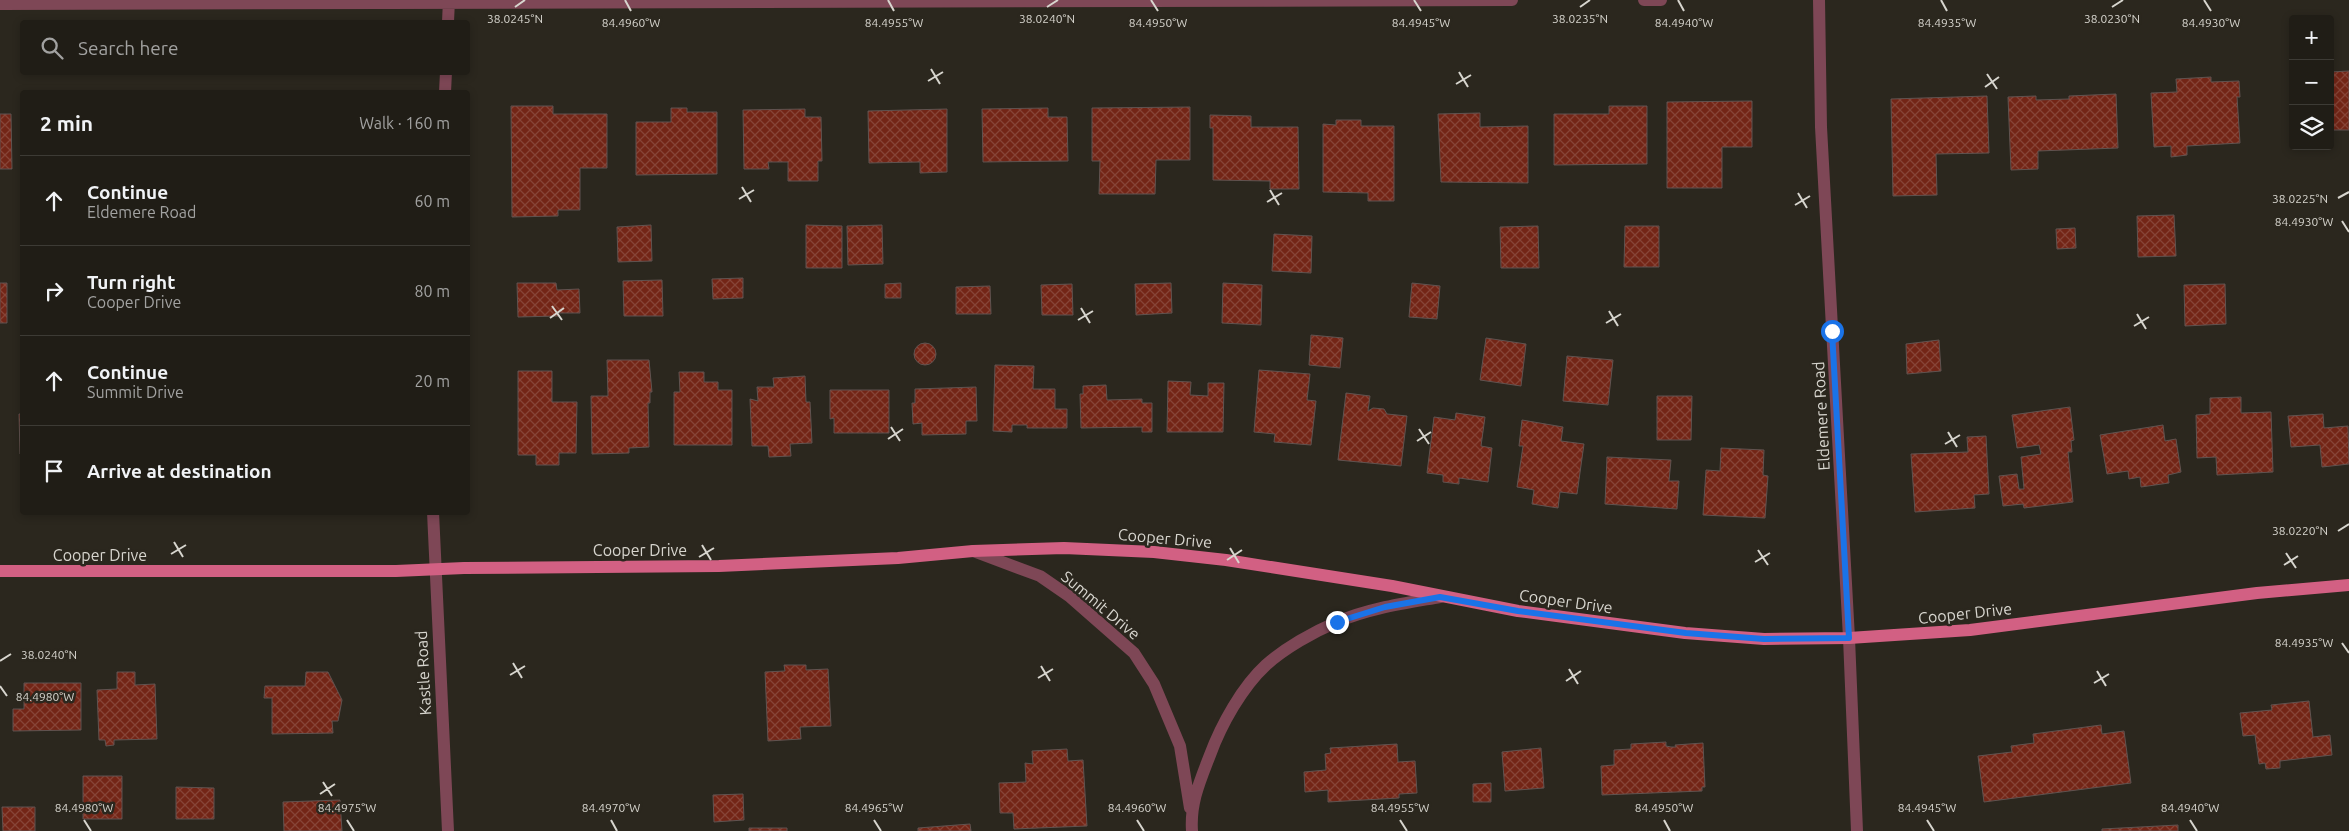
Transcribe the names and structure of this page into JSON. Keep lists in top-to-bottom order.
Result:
{
  "streets": {
    "main road": ["Cooper Drive"],
    "street": ["Eldemere Road", "Summit Drive", "Kastle Road"]
  },
  "crossings": [
    ["Eldemere Road", "Cooper Drive"],
    ["Cooper Drive", "Summit Drive"],
    ["Cooper Drive", "Kastle Road"]
  ],
  "page": {
    "map_buttons": ["+", "−"],
    "search": "Search here",
    "heading": ["2 min", "Walk · 160 m"],
    "list": [
      ["Continue", "Eldemere Road", "60 m"],
      ["Turn right", "Cooper Drive", "80 m"],
      ["Continue", "Summit Drive", "20 m"],
      "Arrive at destination"
    ]
  },
  "coordinates": [
    "38.0245°N",
    "38.0240°N",
    "38.0235°N",
    "38.0230°N",
    "84.4960°W",
    "84.4955°W",
    "84.4950°W",
    "84.4945°W",
    "84.4940°W",
    "84.4935°W",
    "84.4930°W",
    "38.0225°N",
    "38.0220°N",
    "84.4980°W",
    "84.4975°W",
    "84.4970°W",
    "84.4965°W"
  ]
}
